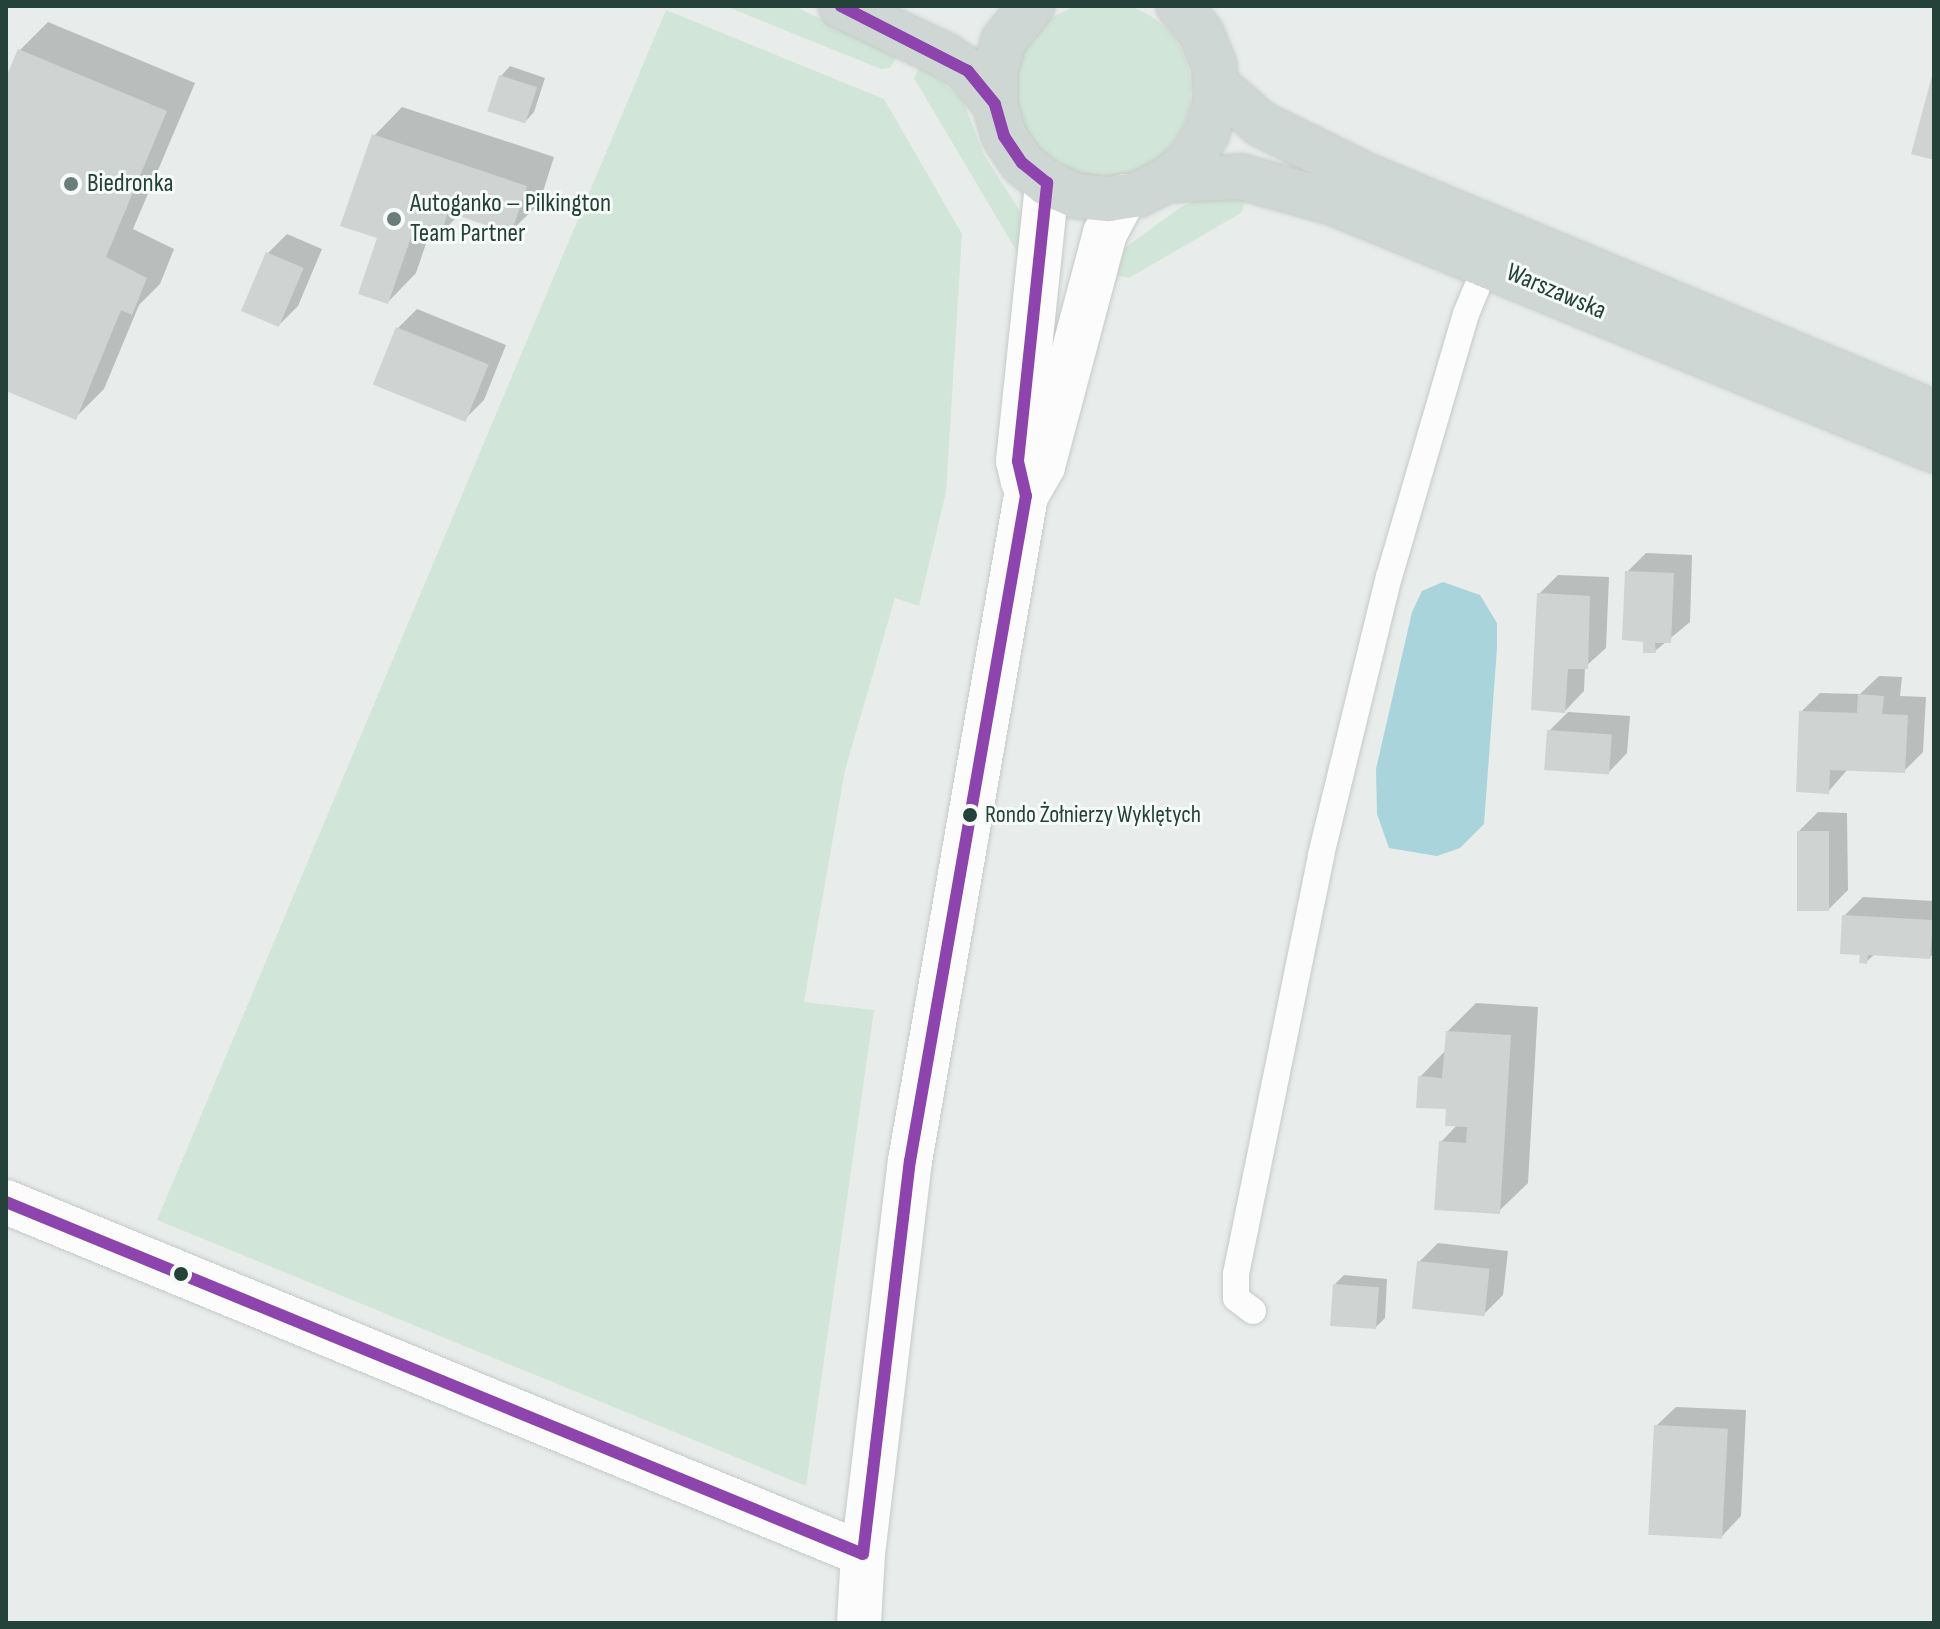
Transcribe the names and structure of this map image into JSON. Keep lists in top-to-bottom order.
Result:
{
  "streets": {
    "main road": ["Warszawska"]
  },
  "places": ["Biedronka", "Autoganko – Pilkington Team Partner", "Rondo Żołnierzy Wyklętych"]
}
